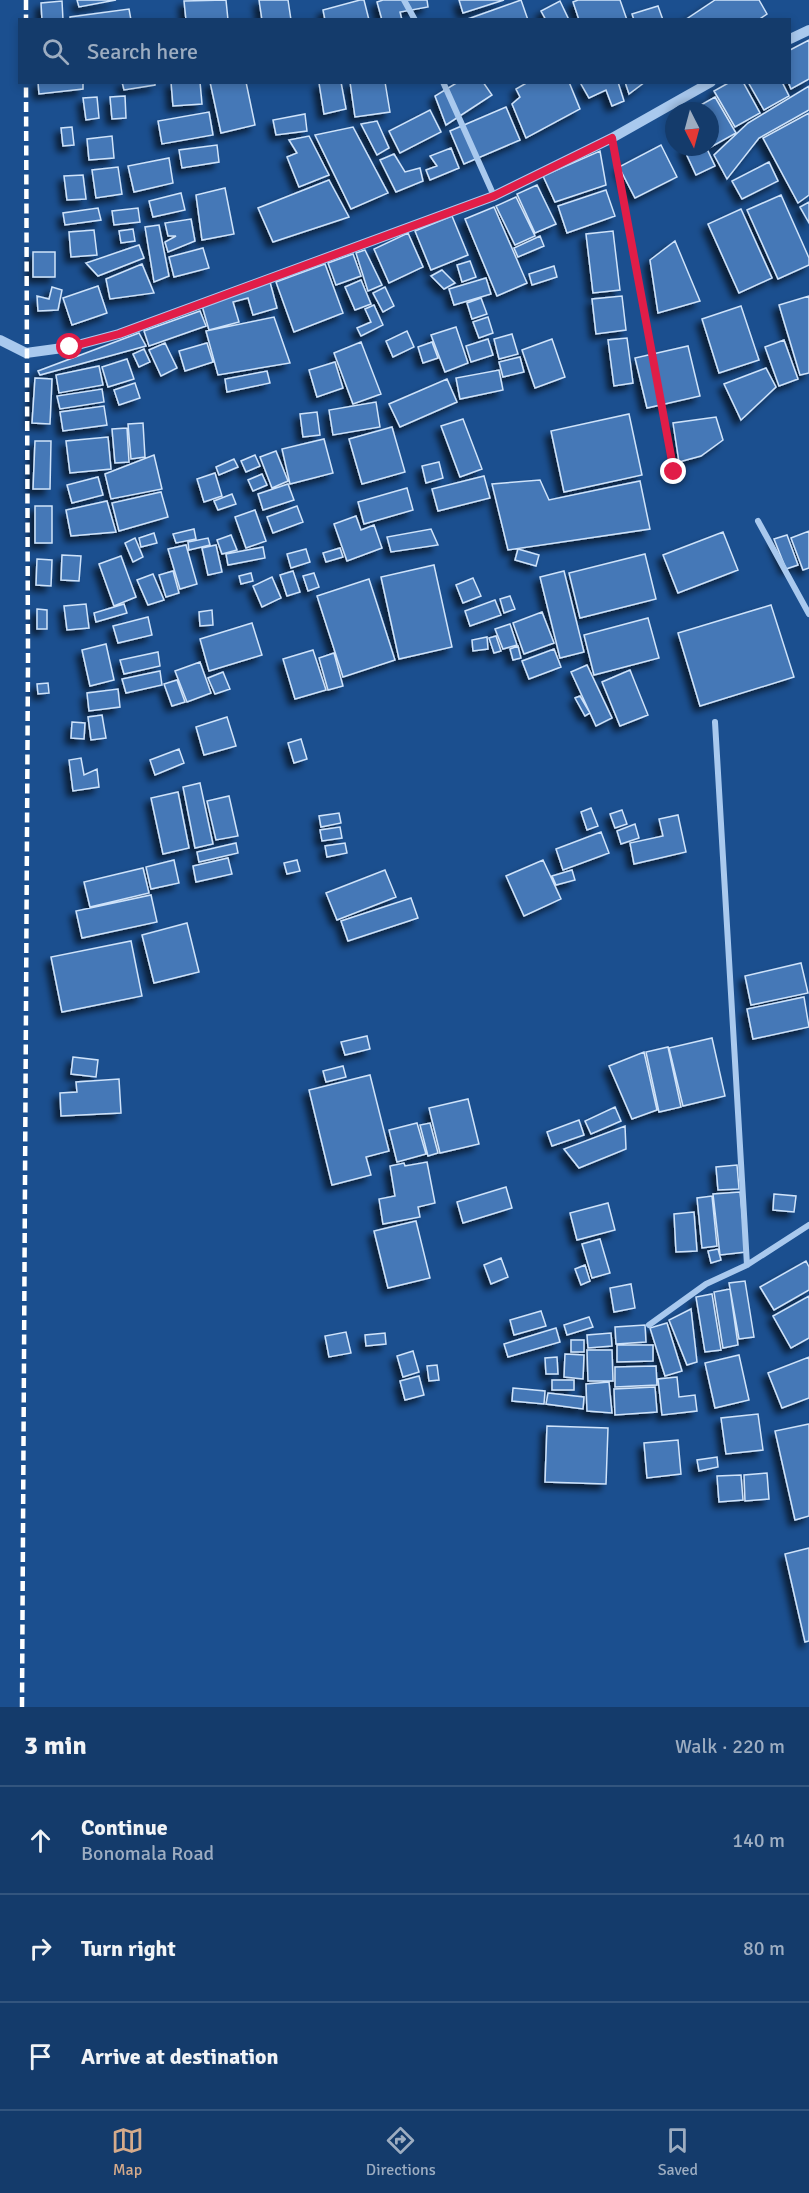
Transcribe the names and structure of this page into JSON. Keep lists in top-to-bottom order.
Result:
{
  "north": "bottom",
  "page": {
    "search": "Search here",
    "heading": ["3 min", "Walk · 220 m"],
    "list": [
      ["Continue", "Bonomala Road", "140 m"],
      ["Turn right", "80 m"],
      "Arrive at destination"
    ],
    "nav": ["Map", "Directions", "Saved"]
  }
}
